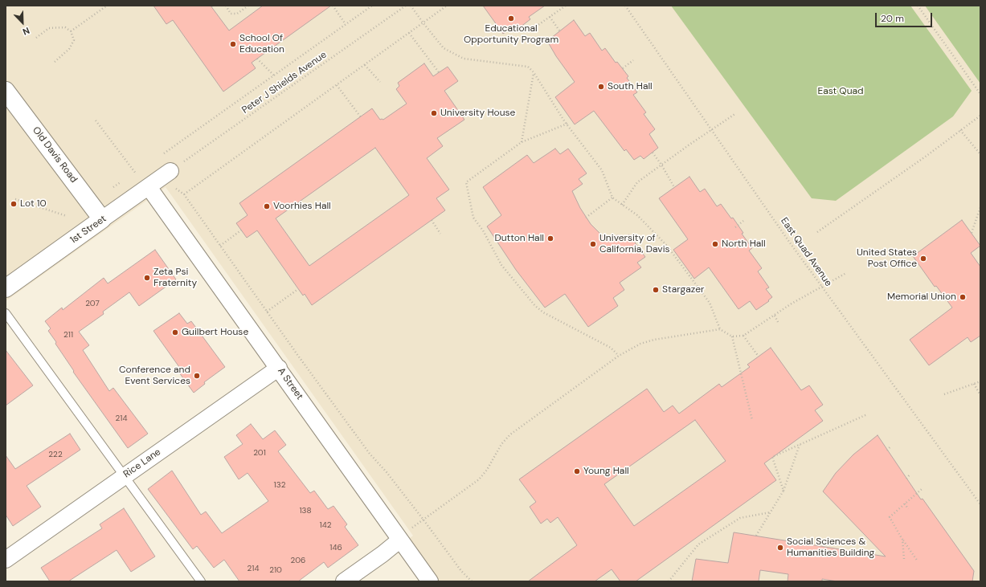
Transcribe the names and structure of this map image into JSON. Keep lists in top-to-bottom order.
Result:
{
  "streets": {
    "street": [
      "Old Davis Road",
      "1st Street",
      "A Street",
      "Rice Lane"
    ],
    "path": ["Peter J Shields Avenue", "East Quad Avenue"]
  },
  "crossings": [
    ["Peter J Shields Avenue", "1st Street"],
    ["Old Davis Road", "1st Street"],
    ["1st Street", "A Street"],
    ["A Street", "Rice Lane"]
  ],
  "parks": ["East Quad"],
  "places": [
    "Educational Opportunity Program",
    "School Of Education",
    "South Hall",
    "University House",
    "Lot 10",
    "Voorhies Hall",
    "Dutton Hall",
    "University of California, Davis",
    "North Hall",
    "United States Post Office",
    "Zeta Psi Fraternity",
    "Stargazer",
    "Memorial Union",
    "Guilbert House",
    "Conference and Event Services",
    "Young Hall",
    "Social Sciences & Humanities Building"
  ],
  "house_numbers": [
    "207",
    "211",
    "214",
    "201",
    "222",
    "132",
    "138",
    "142",
    "146",
    "206",
    "214",
    "210"
  ],
  "scale_bar": "20 m",
  "north": "bottom right"
}
